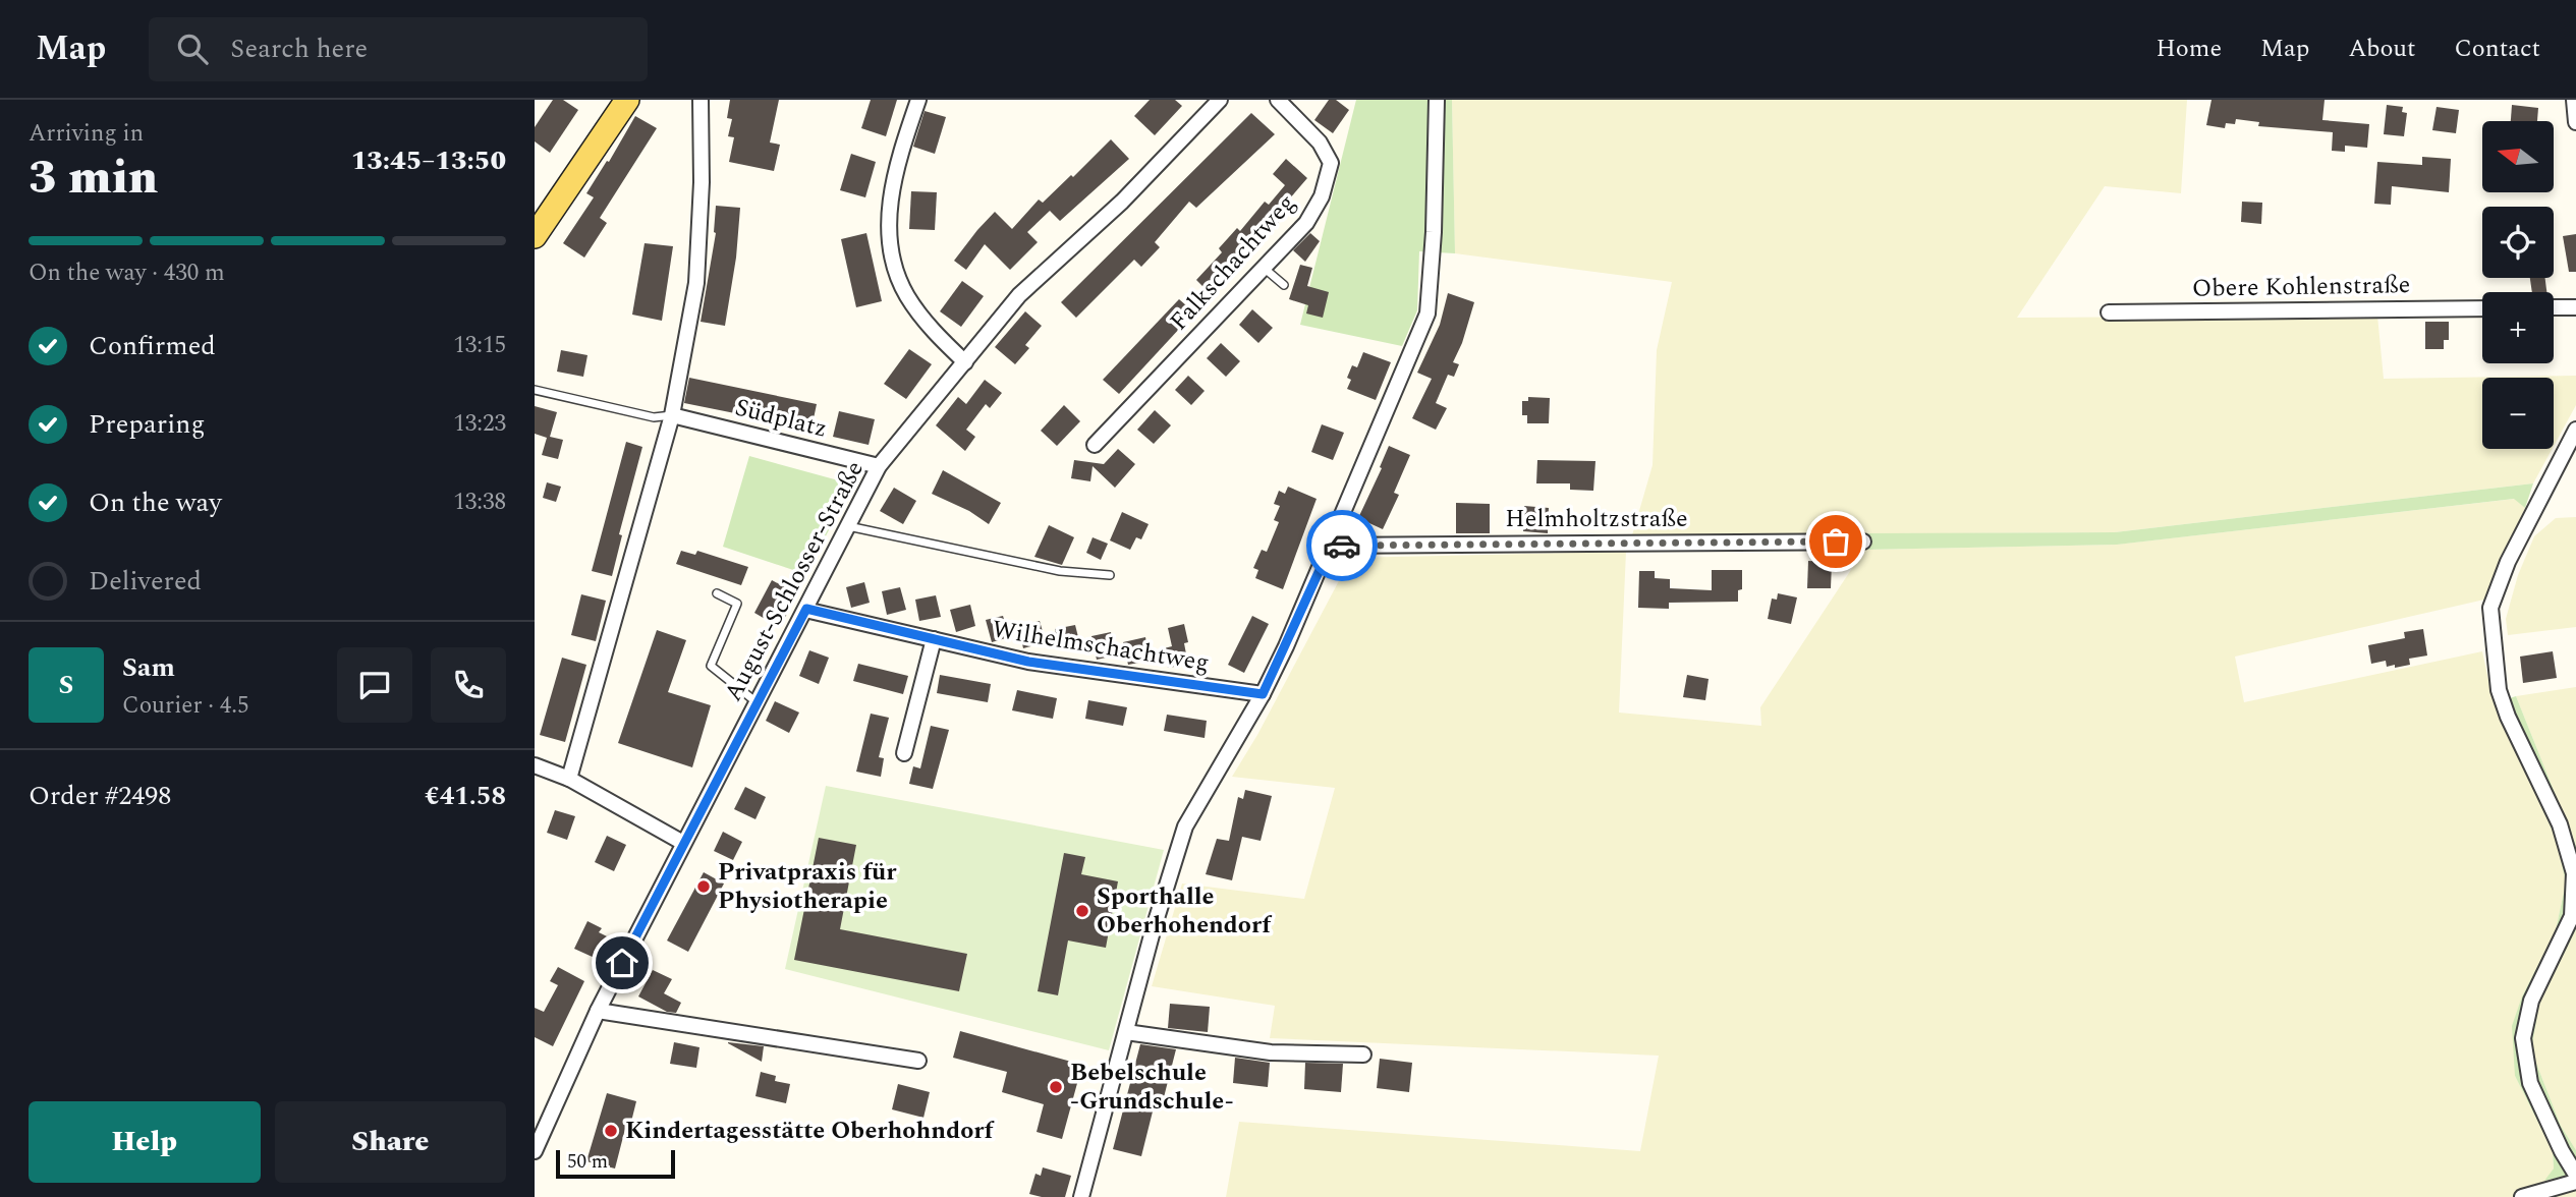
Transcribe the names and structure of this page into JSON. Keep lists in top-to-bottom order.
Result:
{
  "streets": {
    "street": [
      "Falkschachtweg",
      "Obere Kohlenstraße",
      "Südplatz",
      "Helmholtzstraße",
      "August-Schlosser-Straße",
      "Wilhelmschachtweg"
    ]
  },
  "crossings": [
    ["Südplatz", "August-Schlosser-Straße"],
    ["August-Schlosser-Straße", "Wilhelmschachtweg"]
  ],
  "places": [
    "Privatpraxis für Physiotherapie",
    "Sporthalle Oberhohendorf",
    "Bebelschule -Grundschule-",
    "Kindertagesstätte Oberhohndorf"
  ],
  "scale_bar": "50 m",
  "north": "left",
  "page": {
    "header": "Map",
    "search": "Search here",
    "nav": [
      "Home",
      "Map",
      "About",
      "Contact"
    ],
    "heading": ["3 min", "Arriving in", "13:45–13:50"],
    "panel": [
      "Sam",
      "Courier · 4.5",
      "Order #2498",
      "€41.58"
    ],
    "map_buttons": ["+", "−"],
    "bar": "On the way · 430 m",
    "list": [
      ["Confirmed", "13:15"],
      ["Preparing", "13:23"],
      ["On the way", "13:38"],
      "Delivered"
    ],
    "round": "S",
    "buttons": ["Help", "Share"],
    "scale": "50 m"
  }
}
